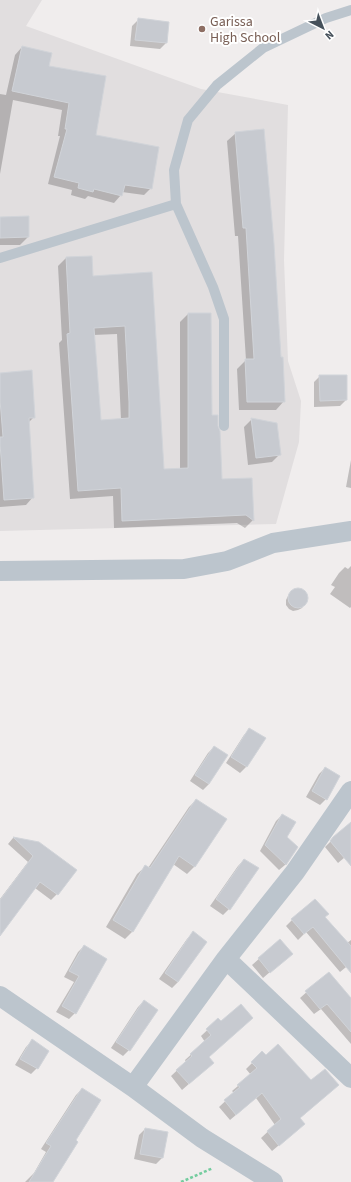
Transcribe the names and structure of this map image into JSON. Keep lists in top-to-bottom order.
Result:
{
  "places": ["Garissa High School"],
  "north": "bottom right"
}
